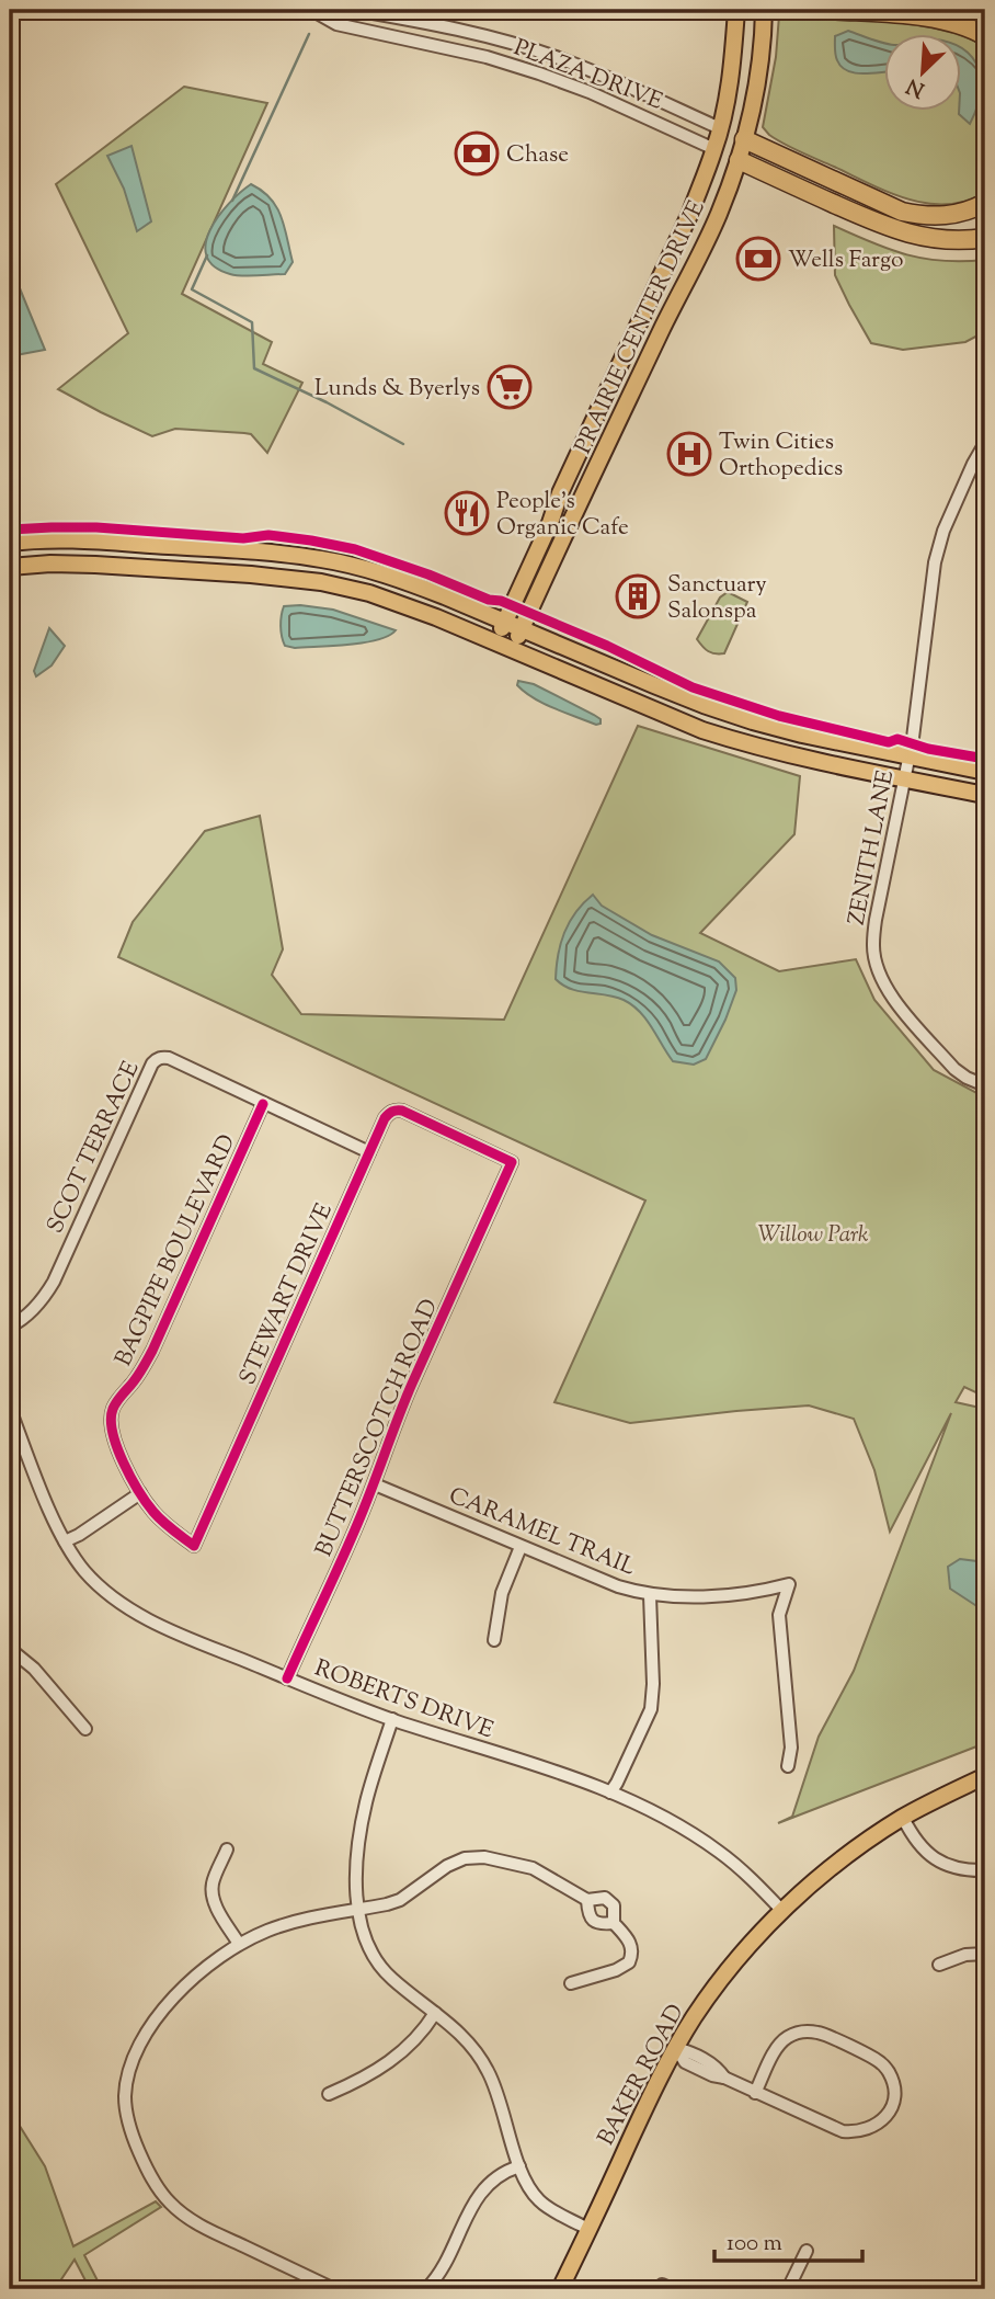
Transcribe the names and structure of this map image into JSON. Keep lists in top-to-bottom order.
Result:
{
  "streets": {
    "main road": ["PRAIRIE CENTER DRIVE", "BAKER ROAD"],
    "street": [
      "PLAZA DRIVE",
      "ZENITH LANE",
      "SCOT TERRACE",
      "BAGPIPE BOULEVARD",
      "STEWART DRIVE",
      "BUTTERSCOTCH ROAD",
      "CARAMEL TRAIL",
      "ROBERTS DRIVE"
    ]
  },
  "crossings": [
    ["PLAZA DRIVE", "PRAIRIE CENTER DRIVE"],
    ["SCOT TERRACE", "BAGPIPE BOULEVARD"],
    ["SCOT TERRACE", "STEWART DRIVE"],
    ["BAGPIPE BOULEVARD", "STEWART DRIVE"],
    ["STEWART DRIVE", "BUTTERSCOTCH ROAD"],
    ["BUTTERSCOTCH ROAD", "CARAMEL TRAIL"],
    ["BUTTERSCOTCH ROAD", "ROBERTS DRIVE"],
    ["ROBERTS DRIVE", "BAKER ROAD"]
  ],
  "parks": ["Willow Park"],
  "places": {
    "bank": ["Chase", "Wells Fargo"],
    "supermarket": ["Lunds & Byerlys"],
    "hospital": ["Twin Cities Orthopedics"],
    "restaurant": ["People's Organic Cafe"],
    "building": ["Sanctuary Salonspa"]
  },
  "scale_bar": "100 m",
  "north": "bottom left"
}
